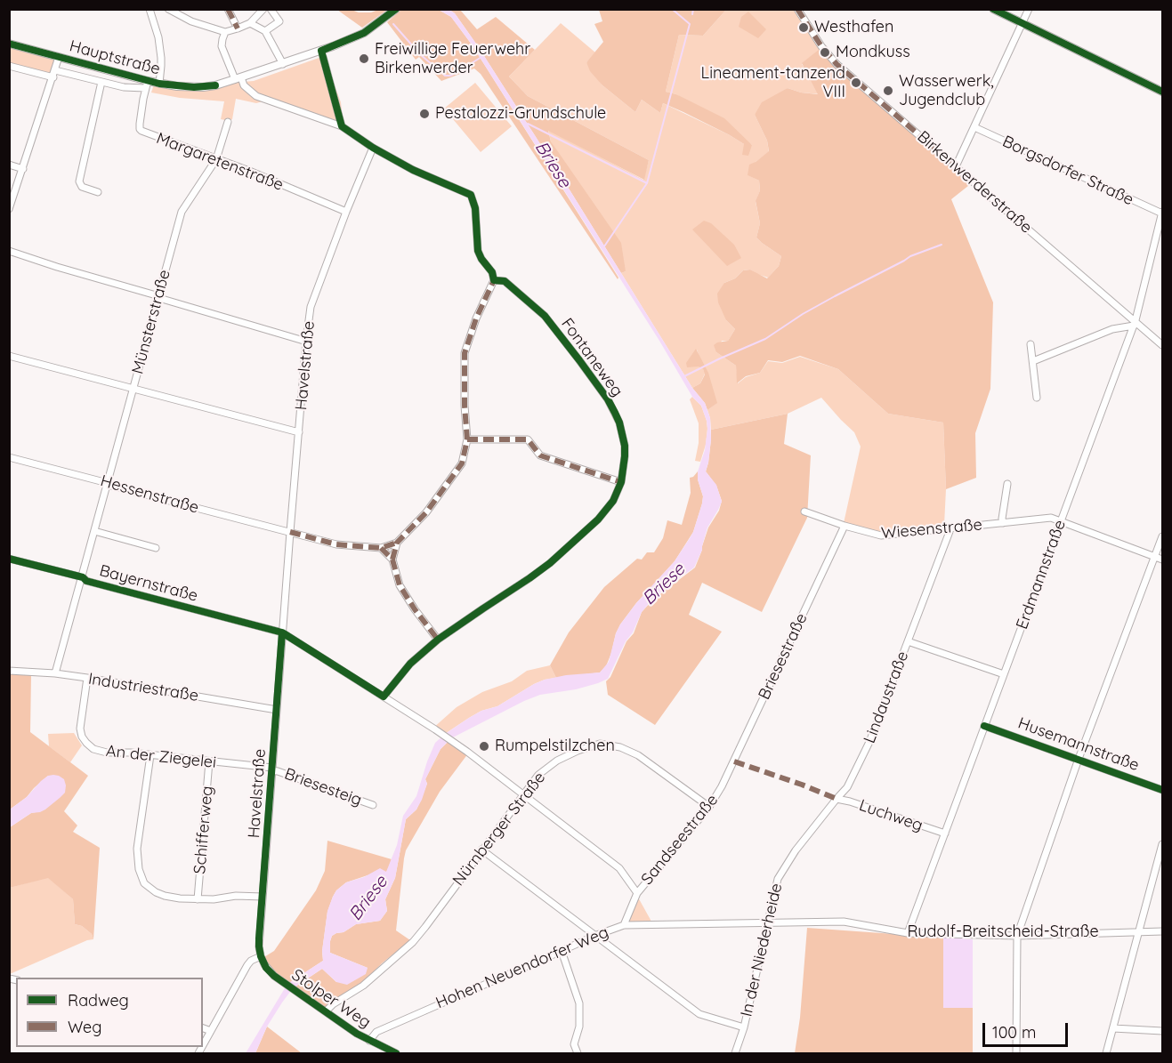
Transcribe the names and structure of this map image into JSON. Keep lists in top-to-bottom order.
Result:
{
  "streets": {
    "main road": ["Hauptstraße"],
    "street": [
      "Margaretenstraße",
      "Borgsdorfer Straße",
      "Birkenwerderstraße",
      "Münsterstraße",
      "Fontaneweg",
      "Havelstraße",
      "Hessenstraße",
      "Wiesenstraße",
      "Erdmannstraße",
      "Bayernstraße",
      "Briesestraße",
      "Industriestraße",
      "Lindaustraße",
      "Husemannstraße",
      "An der Ziegelei",
      "Briesesteig",
      "Luchweg",
      "Nürnberger Straße",
      "Schifferweg",
      "Sandseestraße",
      "Rudolf-Breitscheid-Straße",
      "In der Niederheide",
      "Hohen Neuendorfer Weg",
      "Stolper Weg"
    ]
  },
  "crossings": [
    ["Hauptstraße", "Margaretenstraße"],
    ["Margaretenstraße", "Münsterstraße"],
    ["Margaretenstraße", "Havelstraße"],
    ["Borgsdorfer Straße", "Erdmannstraße"],
    ["Birkenwerderstraße", "Erdmannstraße"],
    ["Münsterstraße", "Hessenstraße"],
    ["Münsterstraße", "Bayernstraße"],
    ["Münsterstraße", "Industriestraße"],
    ["Fontaneweg", "Bayernstraße"],
    ["Havelstraße", "Hessenstraße"],
    ["Havelstraße", "Bayernstraße"],
    ["Havelstraße", "Industriestraße"],
    ["Havelstraße", "An der Ziegelei"],
    ["Havelstraße", "Briesesteig"],
    ["Havelstraße", "Stolper Weg"],
    ["Wiesenstraße", "Erdmannstraße"],
    ["Wiesenstraße", "Briesestraße"],
    ["Wiesenstraße", "Lindaustraße"],
    ["Erdmannstraße", "Husemannstraße"],
    ["Erdmannstraße", "Luchweg"],
    ["Erdmannstraße", "Rudolf-Breitscheid-Straße"],
    ["Bayernstraße", "Nürnberger Straße"],
    ["Bayernstraße", "Sandseestraße"],
    ["Briesestraße", "Sandseestraße"],
    ["Industriestraße", "An der Ziegelei"],
    ["Lindaustraße", "Luchweg"],
    ["Lindaustraße", "In der Niederheide"],
    ["An der Ziegelei", "Briesesteig"],
    ["An der Ziegelei", "Schifferweg"],
    ["Nürnberger Straße", "Sandseestraße"],
    ["Nürnberger Straße", "Stolper Weg"],
    ["Sandseestraße", "Hohen Neuendorfer Weg"],
    ["Rudolf-Breitscheid-Straße", "Hohen Neuendorfer Weg"],
    ["In der Niederheide", "Hohen Neuendorfer Weg"],
    ["Hohen Neuendorfer Weg", "Stolper Weg"]
  ],
  "water": ["Briese"],
  "places": [
    "Westhafen",
    "Mondkuss",
    "Freiwillige Feuerwehr Birkenwerder",
    "Lineament-tanzend VIII",
    "Wasserwerk, Jugendclub",
    "Pestalozzi-Grundschule",
    "Rumpelstilzchen"
  ],
  "legend": ["Radweg", "Weg"],
  "scale_bar": "100 m"
}
